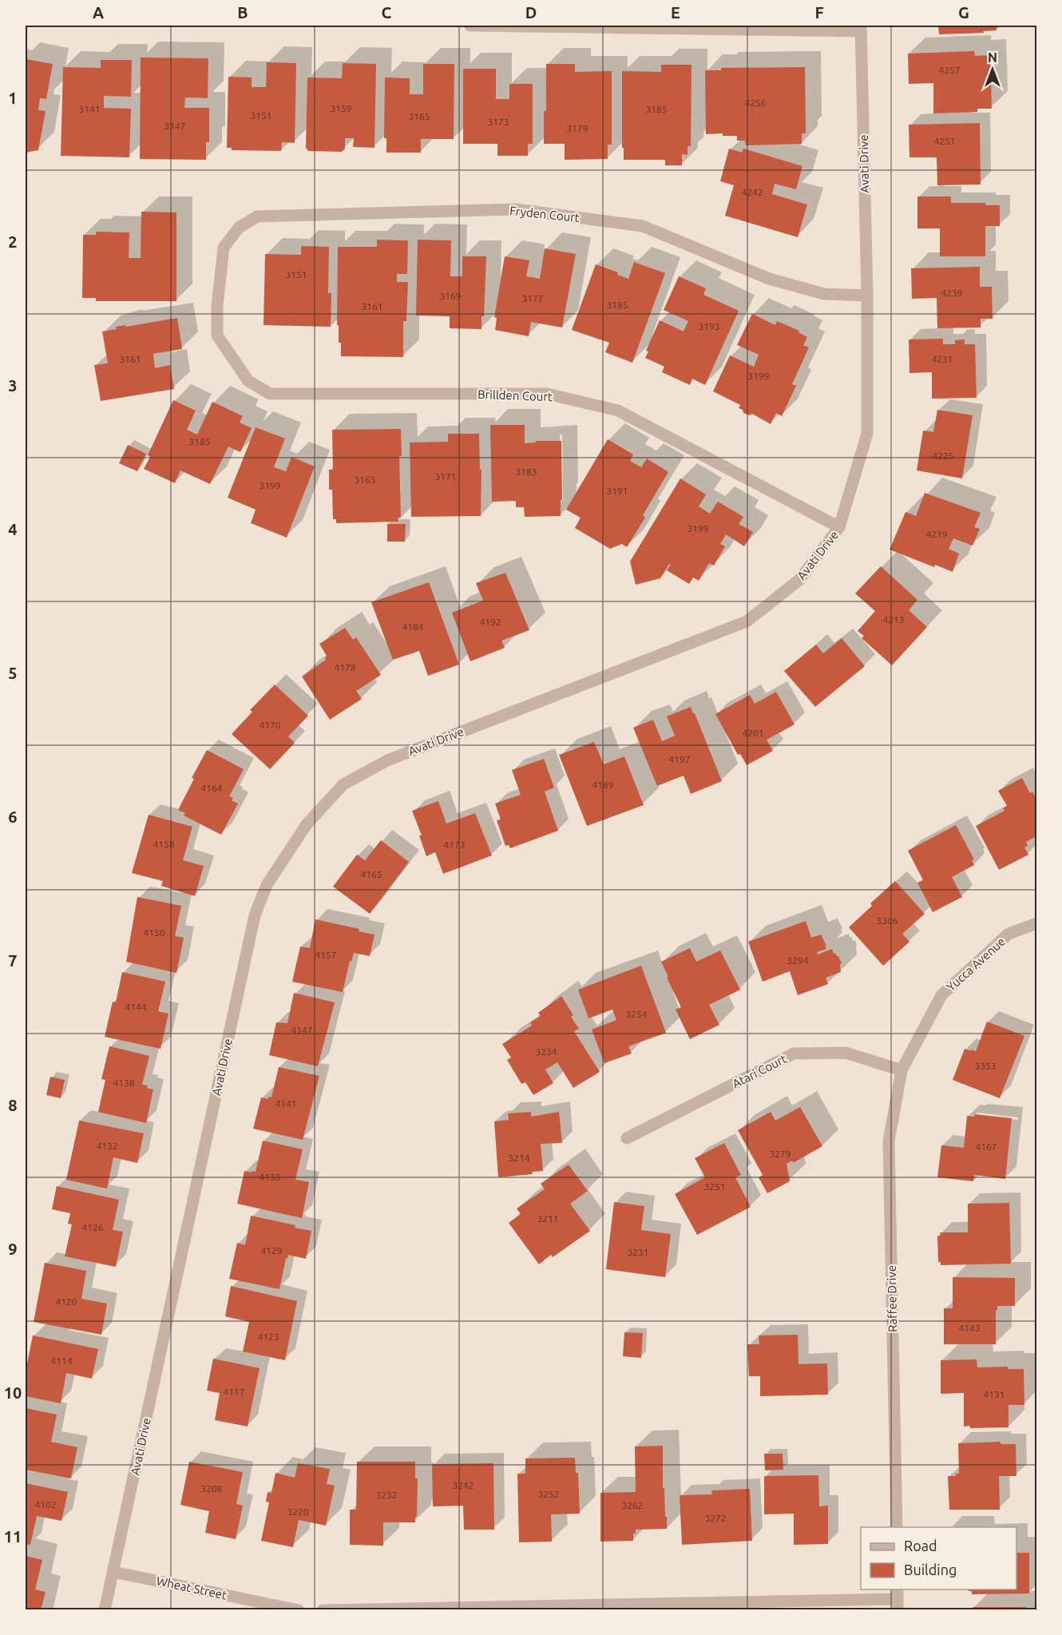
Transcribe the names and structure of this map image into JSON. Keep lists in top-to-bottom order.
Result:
{
  "streets": {
    "street": [
      "Avati Drive",
      "Fryden Court",
      "Brillden Court",
      "Yucca Avenue",
      "Atari Court",
      "Raffee Drive",
      "Wheat Street"
    ]
  },
  "crossings": [
    ["Avati Drive", "Fryden Court"],
    ["Avati Drive", "Brillden Court"],
    ["Avati Drive", "Wheat Street"],
    ["Fryden Court", "Brillden Court"],
    ["Yucca Avenue", "Atari Court"],
    ["Yucca Avenue", "Raffee Drive"],
    ["Atari Court", "Raffee Drive"]
  ],
  "house_numbers": [
    "4257",
    "4256",
    "3159",
    "3141",
    "3185",
    "3151",
    "3165",
    "3173",
    "3147",
    "3179",
    "4251",
    "4242",
    "3151",
    "4239",
    "3169",
    "3177",
    "3185",
    "3161",
    "3193",
    "3161",
    "4231",
    "3199",
    "3185",
    "4225",
    "3183",
    "3171",
    "3163",
    "3199",
    "3191",
    "3199",
    "4219",
    "4213",
    "4192",
    "4184",
    "4178",
    "4170",
    "4201",
    "4197",
    "4189",
    "4164",
    "4158",
    "4173",
    "4165",
    "3306",
    "4150",
    "4157",
    "3294",
    "4144",
    "3254",
    "4147",
    "3234",
    "3353",
    "4138",
    "4141",
    "4132",
    "4167",
    "3279",
    "3214",
    "4135",
    "3251",
    "3211",
    "4126",
    "4129",
    "3231",
    "4120",
    "4143",
    "4123",
    "4114",
    "4117",
    "4131",
    "3242",
    "3208",
    "3252",
    "3232",
    "4102",
    "3262",
    "3220",
    "3272"
  ],
  "legend": ["Road", "Building"],
  "north": "top",
  "grid": {
    "columns": [
      "A",
      "B",
      "C",
      "D",
      "E",
      "F",
      "G"
    ],
    "rows": [
      "1",
      "2",
      "3",
      "4",
      "5",
      "6",
      "7",
      "8",
      "9",
      "10",
      "11"
    ]
  }
}
